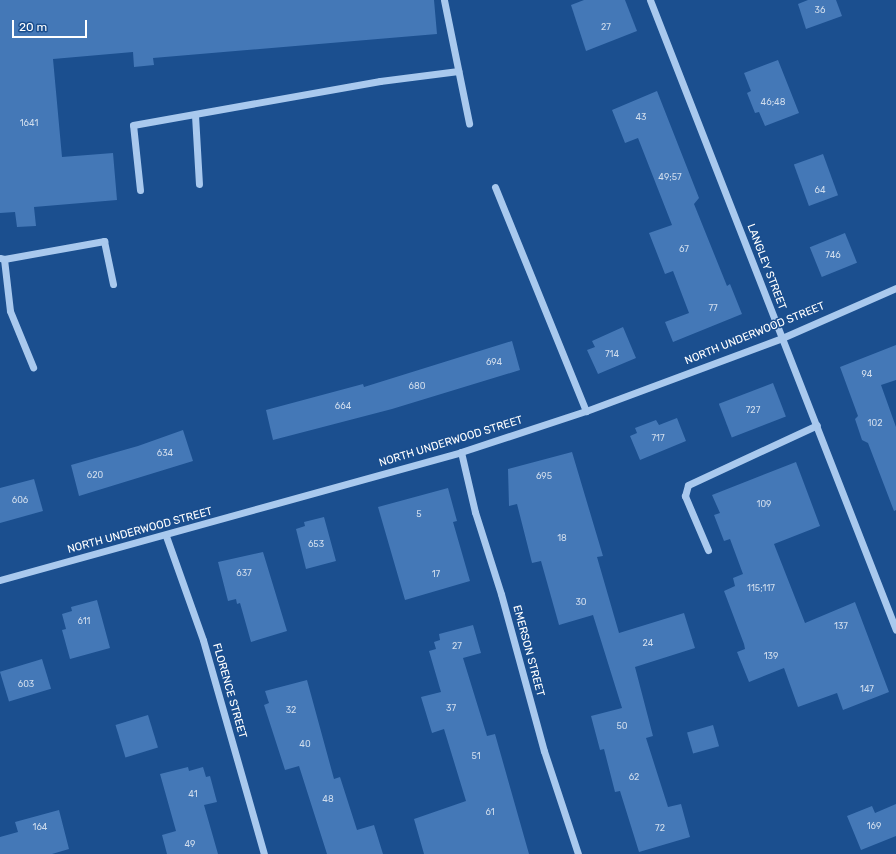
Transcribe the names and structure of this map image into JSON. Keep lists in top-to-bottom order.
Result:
{
  "streets": {
    "street": [
      "LANGLEY STREET",
      "NORTH UNDERWOOD STREET",
      "EMERSON STREET",
      "FLORENCE STREET"
    ]
  },
  "crossings": [
    ["LANGLEY STREET", "NORTH UNDERWOOD STREET"],
    ["NORTH UNDERWOOD STREET", "EMERSON STREET"],
    ["NORTH UNDERWOOD STREET", "FLORENCE STREET"]
  ],
  "house_numbers": [
    "36",
    "27",
    "46;48",
    "43",
    "1641",
    "49;57",
    "64",
    "67",
    "746",
    "77",
    "714",
    "694",
    "94",
    "680",
    "664",
    "727",
    "102",
    "717",
    "634",
    "620",
    "695",
    "606",
    "109",
    "5",
    "18",
    "653",
    "637",
    "17",
    "115;117",
    "30",
    "611",
    "137",
    "24",
    "27",
    "139",
    "603",
    "147",
    "37",
    "32",
    "50",
    "40",
    "51",
    "62",
    "41",
    "48",
    "61",
    "169",
    "164",
    "72",
    "49"
  ],
  "scale_bar": "20 m"
}
